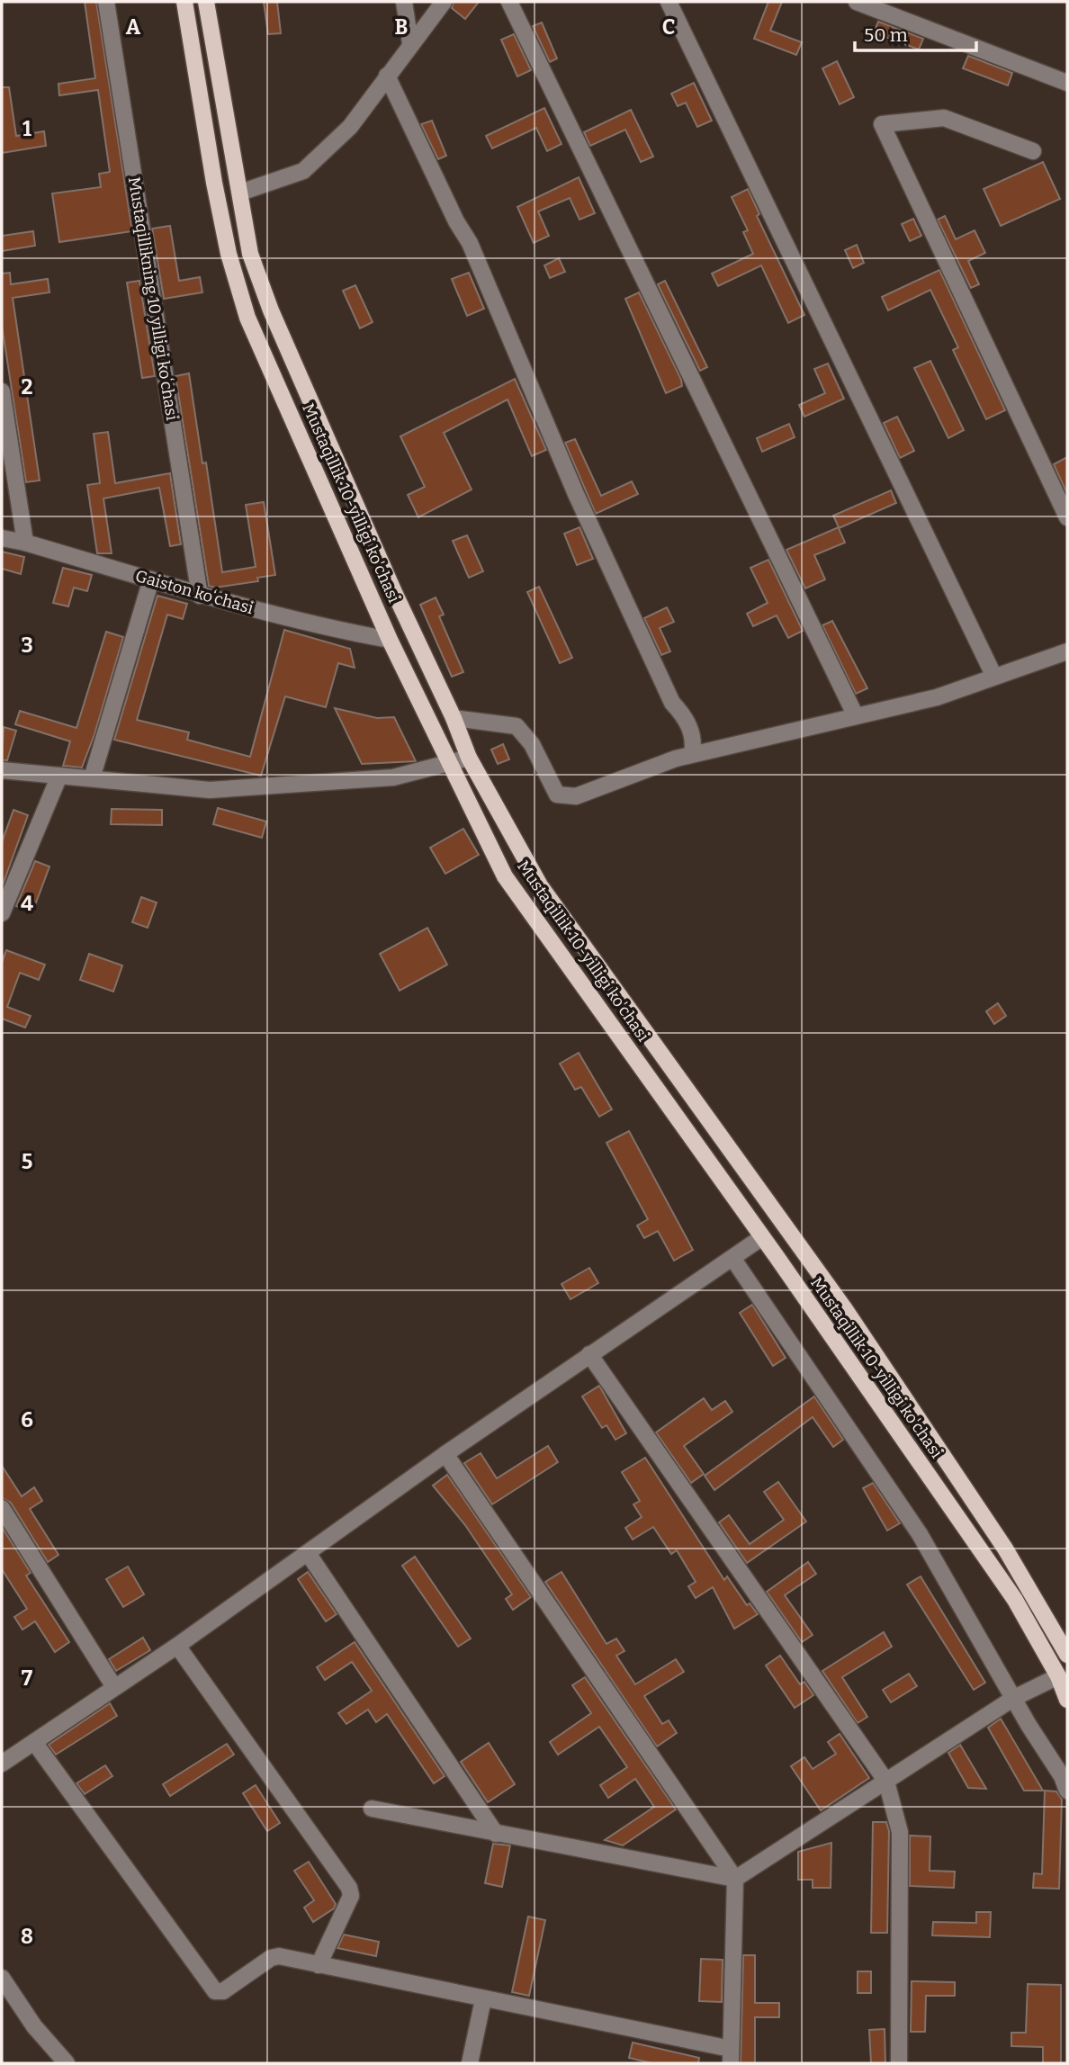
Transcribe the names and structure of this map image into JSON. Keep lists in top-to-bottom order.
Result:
{
  "streets": {
    "main road": ["Mustaqillik 10-yilligi ko'chasi"],
    "street": ["Mustaqillikning 10 yilligi koʻchasi", "Gaiston koʻchasi"]
  },
  "crossings": [
    ["Mustaqillikning 10 yilligi koʻchasi", "Gaiston koʻchasi"],
    ["Mustaqillik 10-yilligi ko'chasi", "Gaiston koʻchasi"]
  ],
  "scale_bar": "50 m",
  "grid": {
    "columns": ["A", "B", "C"],
    "rows": [
      "1",
      "2",
      "3",
      "4",
      "5",
      "6",
      "7",
      "8"
    ]
  }
}
